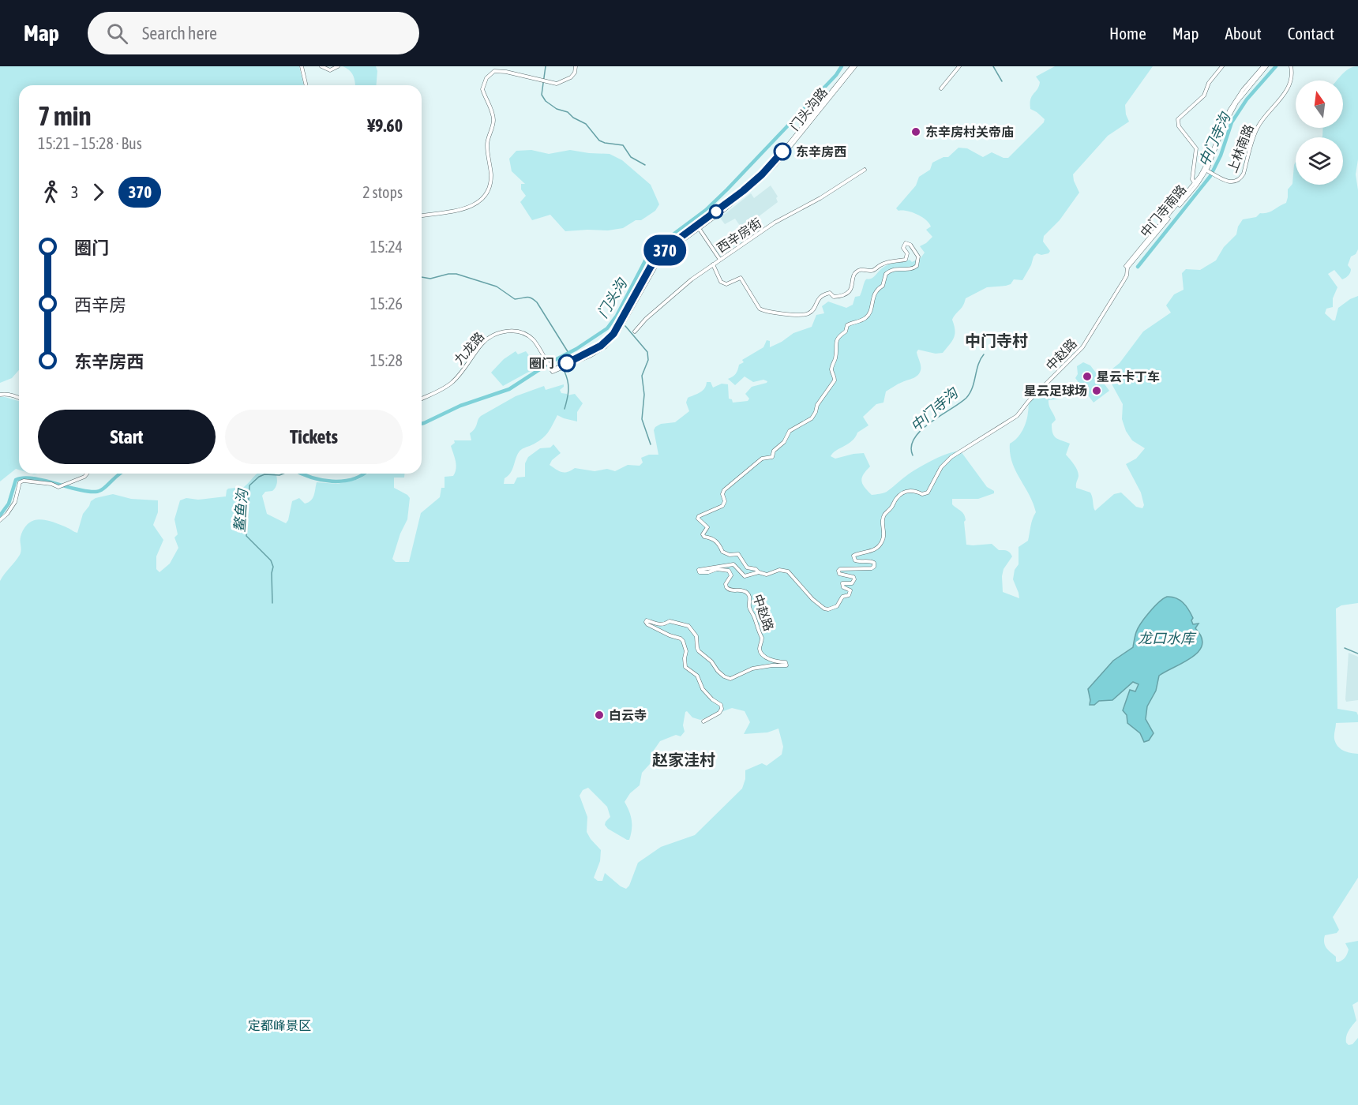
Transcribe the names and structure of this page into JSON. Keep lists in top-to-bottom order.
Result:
{
  "streets": {
    "street": [
      "门头沟路",
      "上林南路",
      "中门寺南路",
      "西辛房街",
      "九龙路",
      "中赵路"
    ]
  },
  "crossings": [
    ["门头沟路", "九龙路"],
    ["上林南路", "中门寺南路"],
    ["中门寺南路", "中赵路"]
  ],
  "districts": ["中门寺村", "赵家洼村"],
  "water": [
    "中门寺沟",
    "门头沟",
    "鳌鱼沟",
    "龙口水库"
  ],
  "parks": ["定都峰景区"],
  "places": [
    "东辛房村关帝庙",
    "东辛房西",
    "圈门",
    "星云卡丁车",
    "星云足球场",
    "白云寺"
  ],
  "lines": ["bus line 370"],
  "north": "top",
  "page": {
    "header": "Map",
    "search": "Search here",
    "nav": [
      "Home",
      "Map",
      "About",
      "Contact"
    ],
    "on_map": "370",
    "heading": ["7 min", "15:21 – 15:28 · Bus", "¥9.60"],
    "legs": ["3", "370", "2 stops"],
    "list": [
      {
        "name": "圈门",
        "value": "15:24"
      },
      {
        "name": "西辛房",
        "value": "15:26"
      },
      {
        "name": "东辛房西",
        "value": "15:28"
      }
    ],
    "buttons": ["Start", "Tickets"]
  }
}
